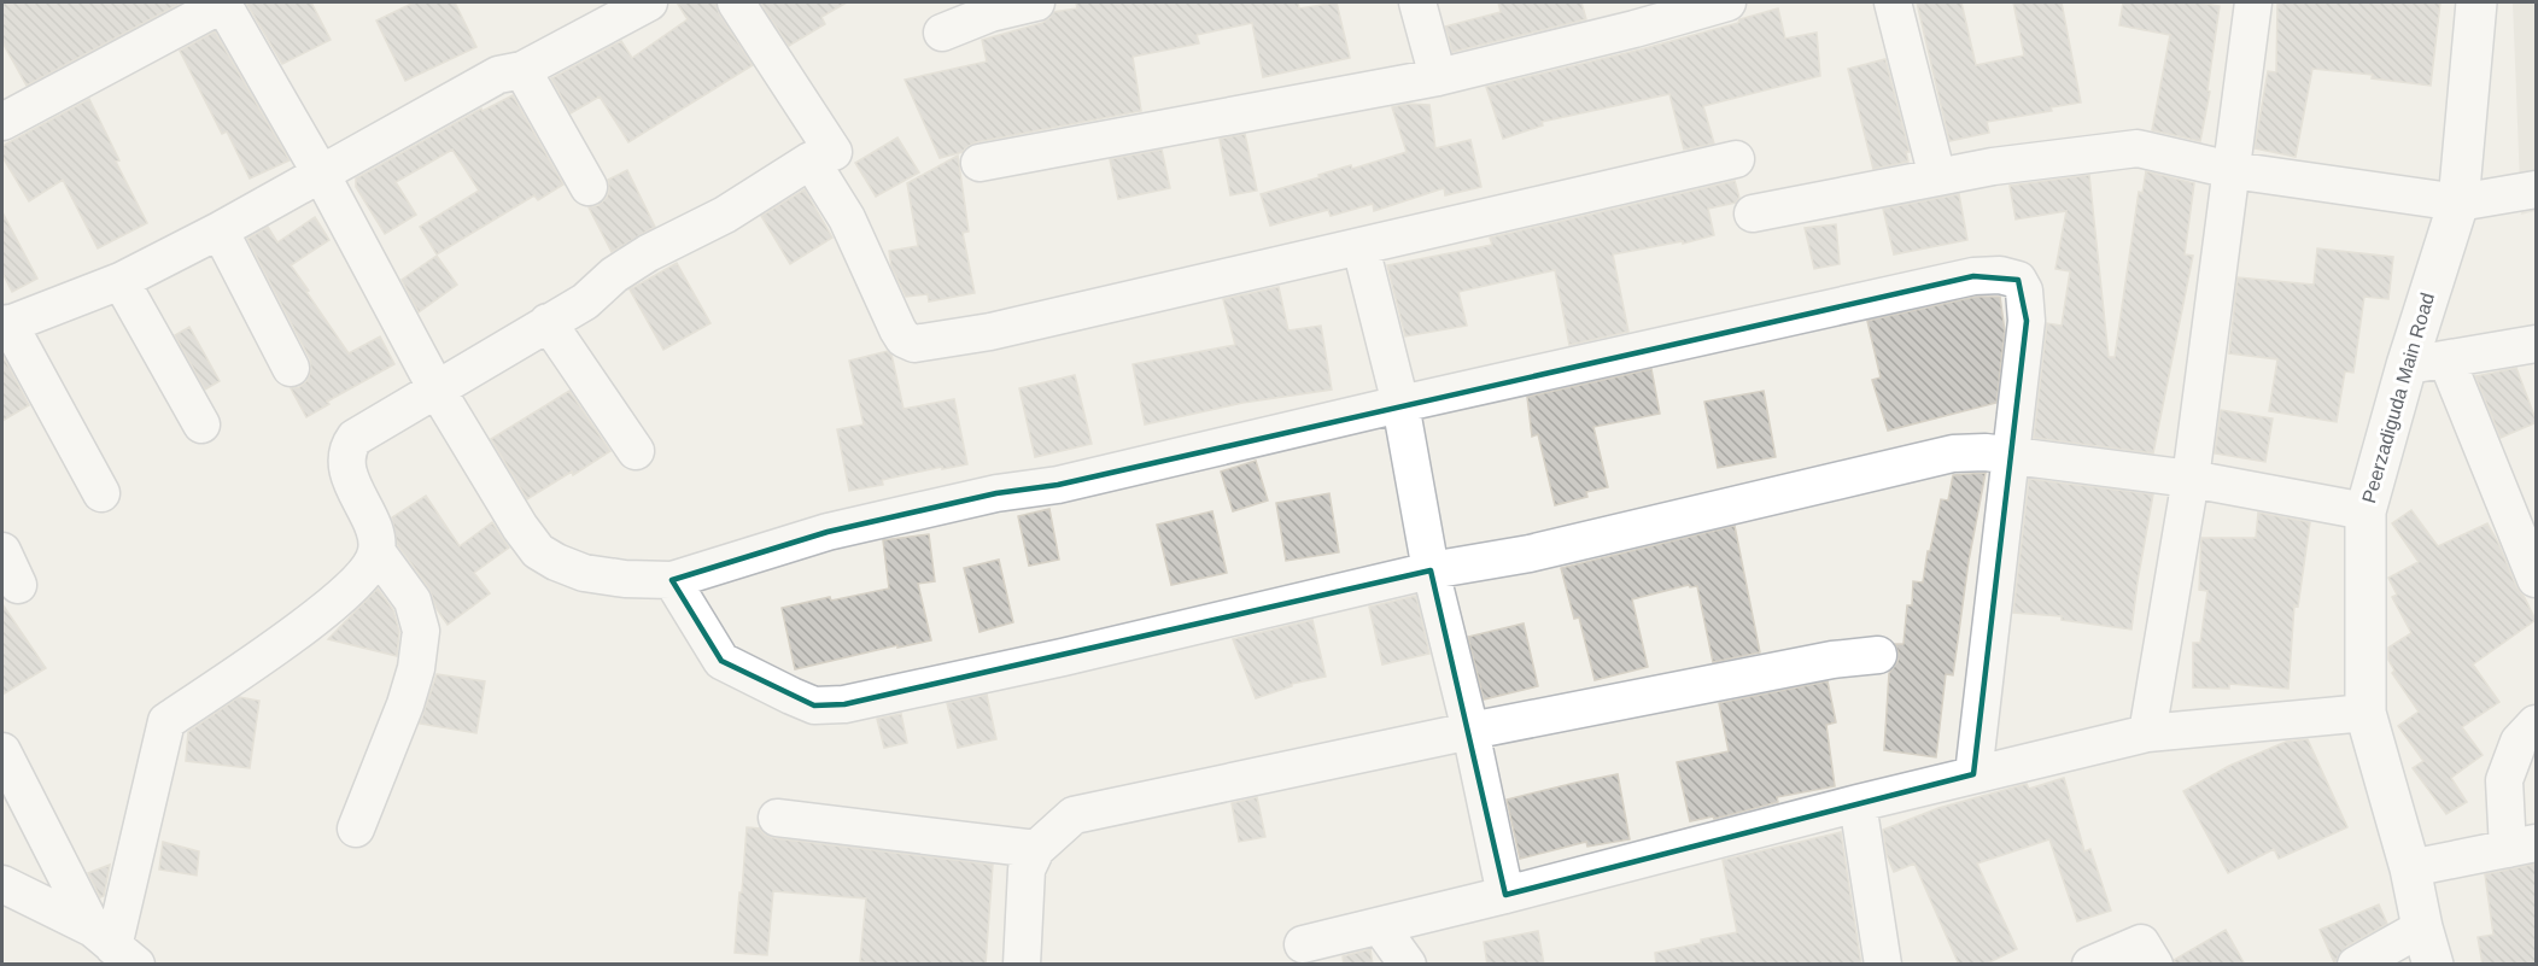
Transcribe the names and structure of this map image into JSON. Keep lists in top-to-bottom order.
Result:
{
  "streets": {
    "street": ["Peerzadiguda Main Road"]
  }
}
